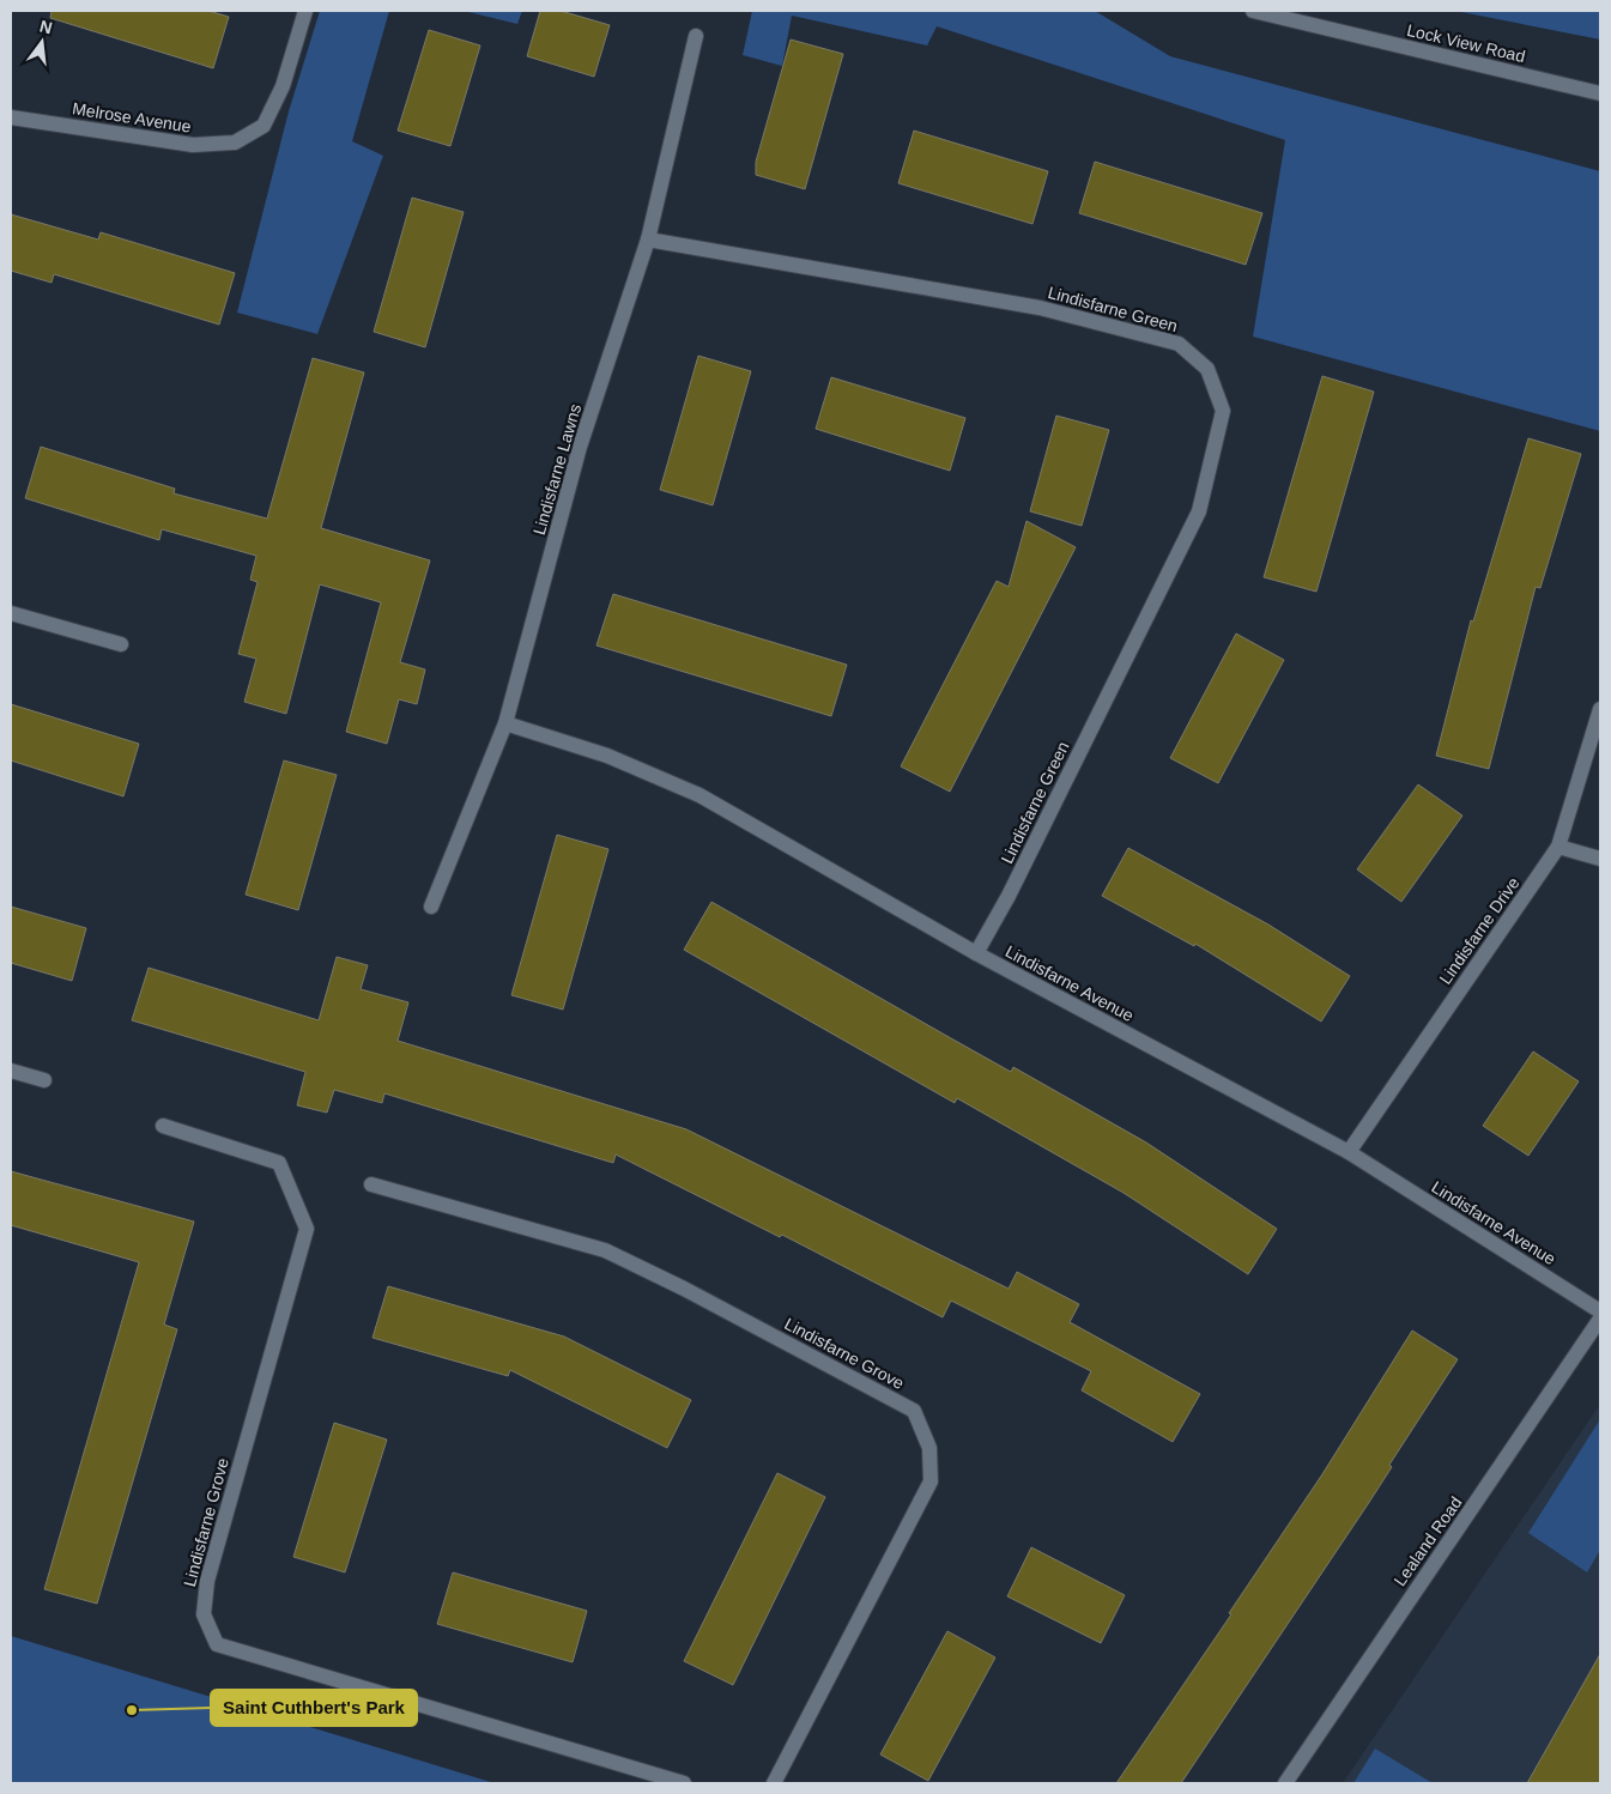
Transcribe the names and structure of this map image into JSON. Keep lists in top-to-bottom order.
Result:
{
  "streets": {
    "street": [
      "Lock View Road",
      "Melrose Avenue",
      "Lindisfarne Green",
      "Lindisfarne Lawns",
      "Lindisfarne Drive",
      "Lindisfarne Avenue",
      "Lindisfarne Grove",
      "Lealand Road"
    ]
  },
  "crossings": [
    ["Lindisfarne Green", "Lindisfarne Lawns"],
    ["Lindisfarne Green", "Lindisfarne Avenue"],
    ["Lindisfarne Lawns", "Lindisfarne Avenue"],
    ["Lindisfarne Drive", "Lindisfarne Avenue"]
  ],
  "places": ["Saint Cuthbert's Park"],
  "north": "top"
}
